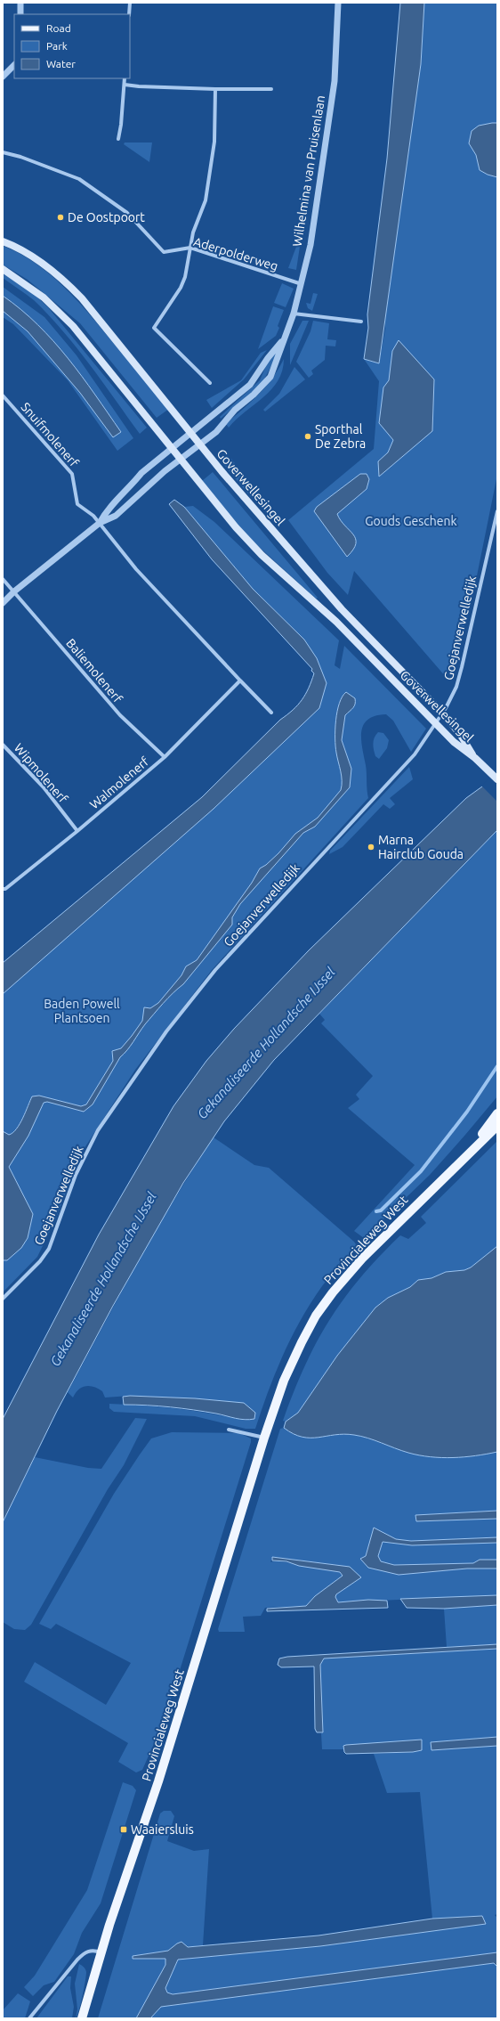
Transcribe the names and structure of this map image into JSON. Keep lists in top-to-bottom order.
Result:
{
  "streets": {
    "main road": ["Goverwellesingel", "Provincialeweg West"],
    "street": [
      "Wilhelmina van Pruisenlaan",
      "Aderpolderweg",
      "Snuifmolenerf",
      "Goejanverwelledijk",
      "Baliemolenerf",
      "Wipmolenerf",
      "Walmolenerf"
    ]
  },
  "crossings": [
    ["Wilhelmina van Pruisenlaan", "Aderpolderweg"],
    ["Wilhelmina van Pruisenlaan", "Snuifmolenerf"],
    ["Wilhelmina van Pruisenlaan", "Goverwellesingel"],
    ["Goverwellesingel", "Goejanverwelledijk"],
    ["Baliemolenerf", "Walmolenerf"],
    ["Wipmolenerf", "Walmolenerf"]
  ],
  "water": ["Gekanaliseerde Hollandsche IJssel"],
  "parks": ["Gouds Geschenk", "Baden Powell Plantsoen"],
  "places": {
    "other": ["De Oostpoort", "Sporthal De Zebra", "Marna Hairclub Gouda"],
    "transit": ["Waaiersluis"]
  },
  "legend": ["Road", "Park", "Water"]
}
